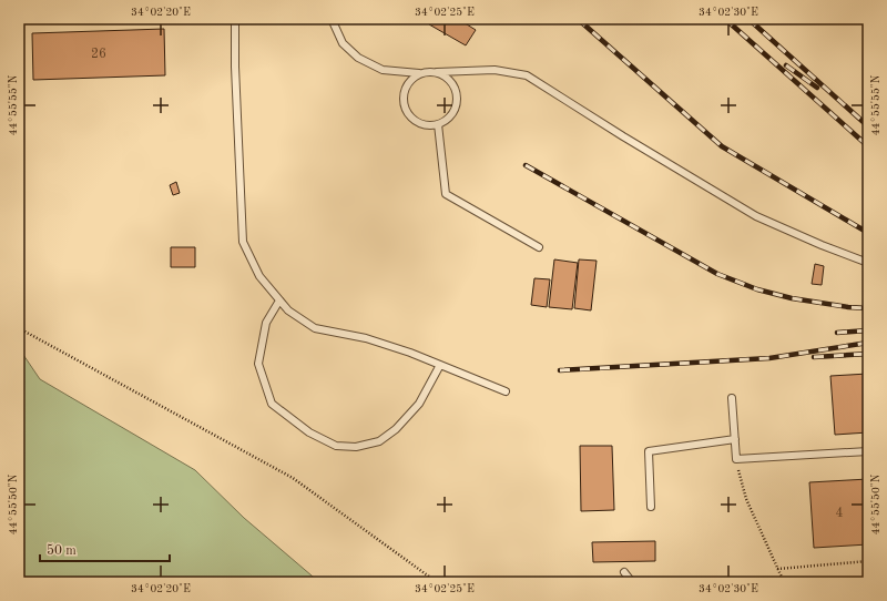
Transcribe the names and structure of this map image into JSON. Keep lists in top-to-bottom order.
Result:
{
  "house_numbers": ["26", "4"],
  "scale_bar": "50 m",
  "coordinates": [
    "34°02'20\"E",
    "34°02'25\"E",
    "34°02'30\"E",
    "44°55'55\"N",
    "44°55'50\"N"
  ]
}
